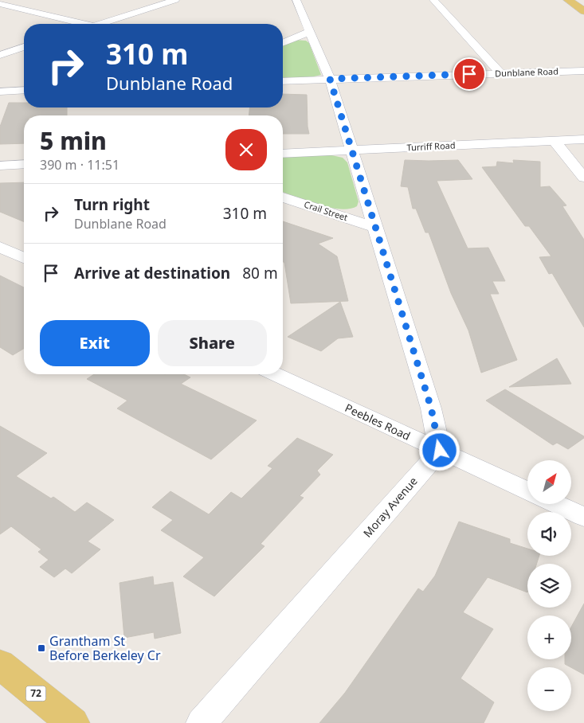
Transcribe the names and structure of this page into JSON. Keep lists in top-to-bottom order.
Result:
{
  "streets": {
    "main road": ["72"],
    "street": [
      "Dunblane Road",
      "Turriff Road",
      "Crail Street",
      "Peebles Road",
      "Moray Avenue"
    ]
  },
  "crossings": [
    ["Peebles Road", "Moray Avenue"]
  ],
  "places": {
    "transit": ["Grantham St Before Berkeley Cr"]
  },
  "north": "top right",
  "page": {
    "turn": ["310 m", "Dunblane Road"],
    "heading": ["5 min", "390 m · 11:51"],
    "list": [
      {
        "name": "Turn right",
        "note": "Dunblane Road",
        "value": "310 m"
      },
      {
        "name": "Arrive at destination",
        "value": "80 m"
      }
    ],
    "buttons": ["Exit", "Share"],
    "map_buttons": ["+", "−"]
  }
}
